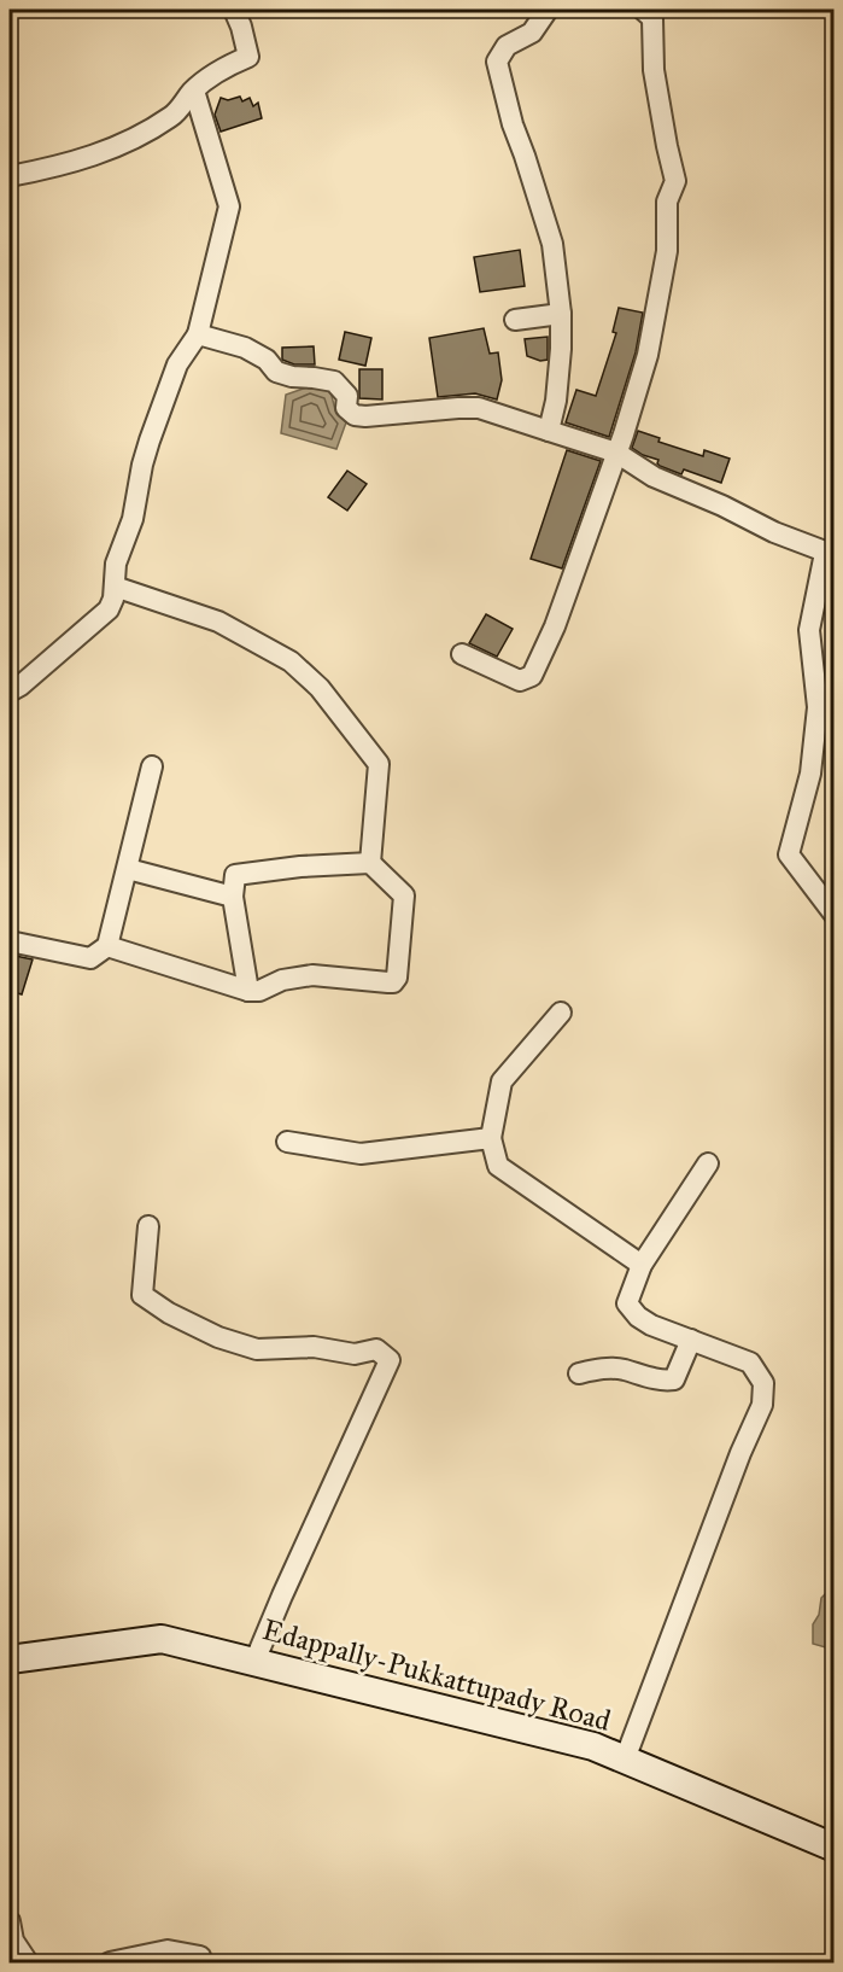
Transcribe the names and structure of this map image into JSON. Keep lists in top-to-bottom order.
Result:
{
  "streets": {
    "main road": ["Edappally-Pukkattupady Road"]
  }
}
